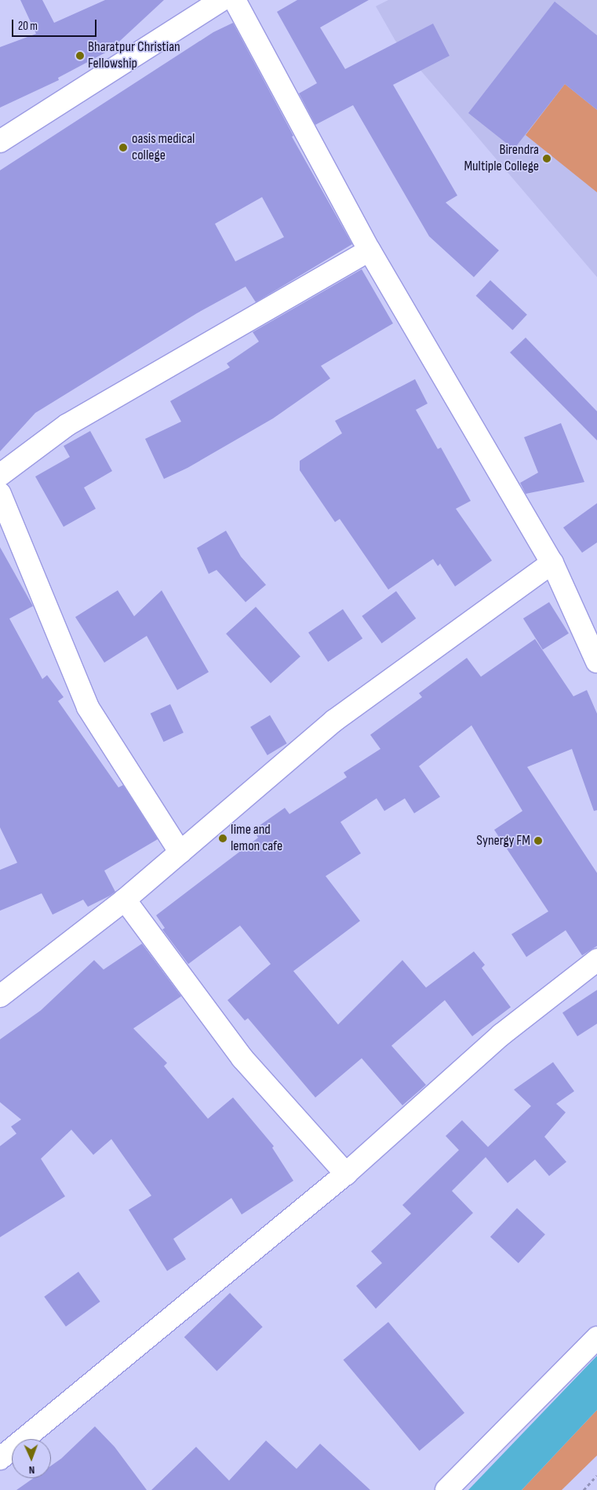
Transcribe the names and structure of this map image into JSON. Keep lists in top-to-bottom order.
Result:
{
  "places": [
    "Bharatpur Christian Fellowship",
    "oasis medical college",
    "Birendra Multiple College",
    "lime and lemon cafe",
    "Synergy FM"
  ],
  "scale_bar": "20 m",
  "north": "bottom"
}
